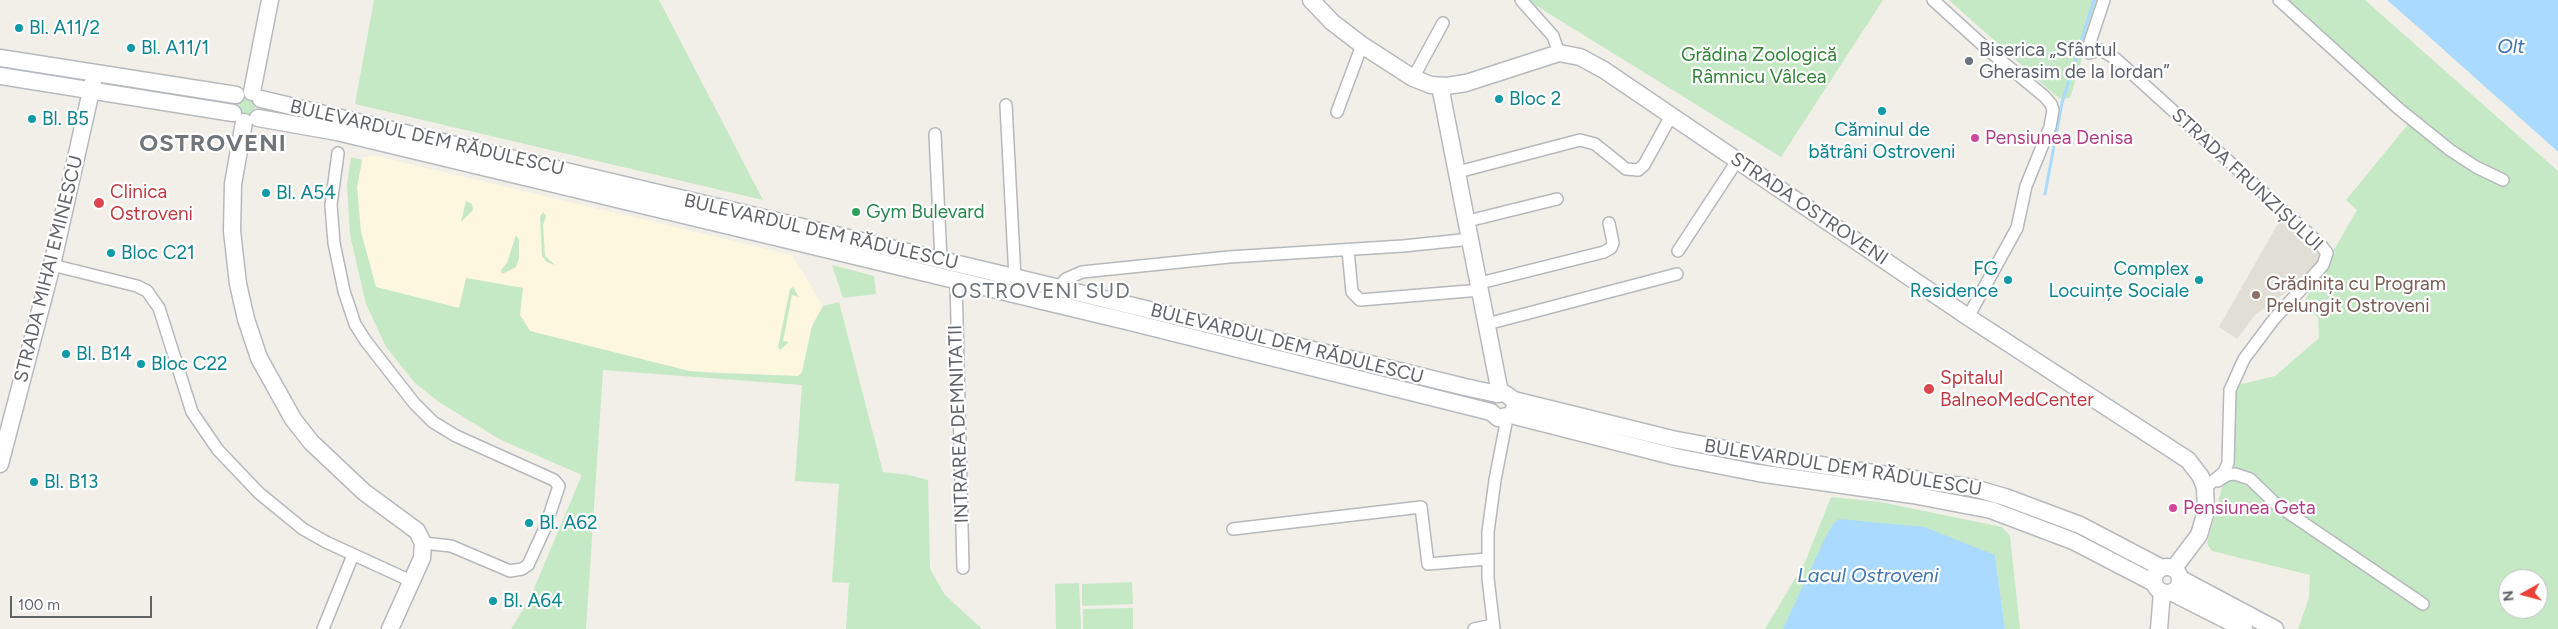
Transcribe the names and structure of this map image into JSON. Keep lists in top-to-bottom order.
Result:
{
  "streets": {
    "main road": ["BULEVARDUL DEM RĂDULESCU", "STRADA OSTROVENI", "STRADA MIHAI EMINESCU"],
    "street": ["STRADA FRUNZIȘULUI", "INTRAREA DEMNITATII"]
  },
  "crossings": [
    ["BULEVARDUL DEM RĂDULESCU", "STRADA OSTROVENI"],
    ["BULEVARDUL DEM RĂDULESCU", "STRADA MIHAI EMINESCU"],
    ["BULEVARDUL DEM RĂDULESCU", "INTRAREA DEMNITATII"],
    ["STRADA FRUNZIȘULUI", "STRADA OSTROVENI"]
  ],
  "districts": ["OSTROVENI", "OSTROVENI SUD"],
  "water": ["Olt", "Lacul Ostroveni"],
  "parks": ["Grădina Zoologică Râmnicu Vâlcea"],
  "places": [
    "Bl. A11/2",
    "Bl. A11/1",
    "Biserica „Sfântul Gherasim de la Iordan”",
    "Bloc 2",
    "Căminul de bătrâni Ostroveni",
    "Bl. B5",
    "Pensiunea Denisa",
    "Bl. A54",
    "Clinica Ostroveni",
    "Gym Bulevard",
    "Bloc C21",
    "FG Residence",
    "Complex Locuințe Sociale",
    "Grădinița cu Program Prelungit Ostroveni",
    "Bl. B14",
    "Bloc C22",
    "Spitalul BalneoMedCenter",
    "Bl. B13",
    "Pensiunea Geta",
    "Bl. A62",
    "Bl. A64"
  ],
  "scale_bar": "100 m",
  "north": "left"
}
